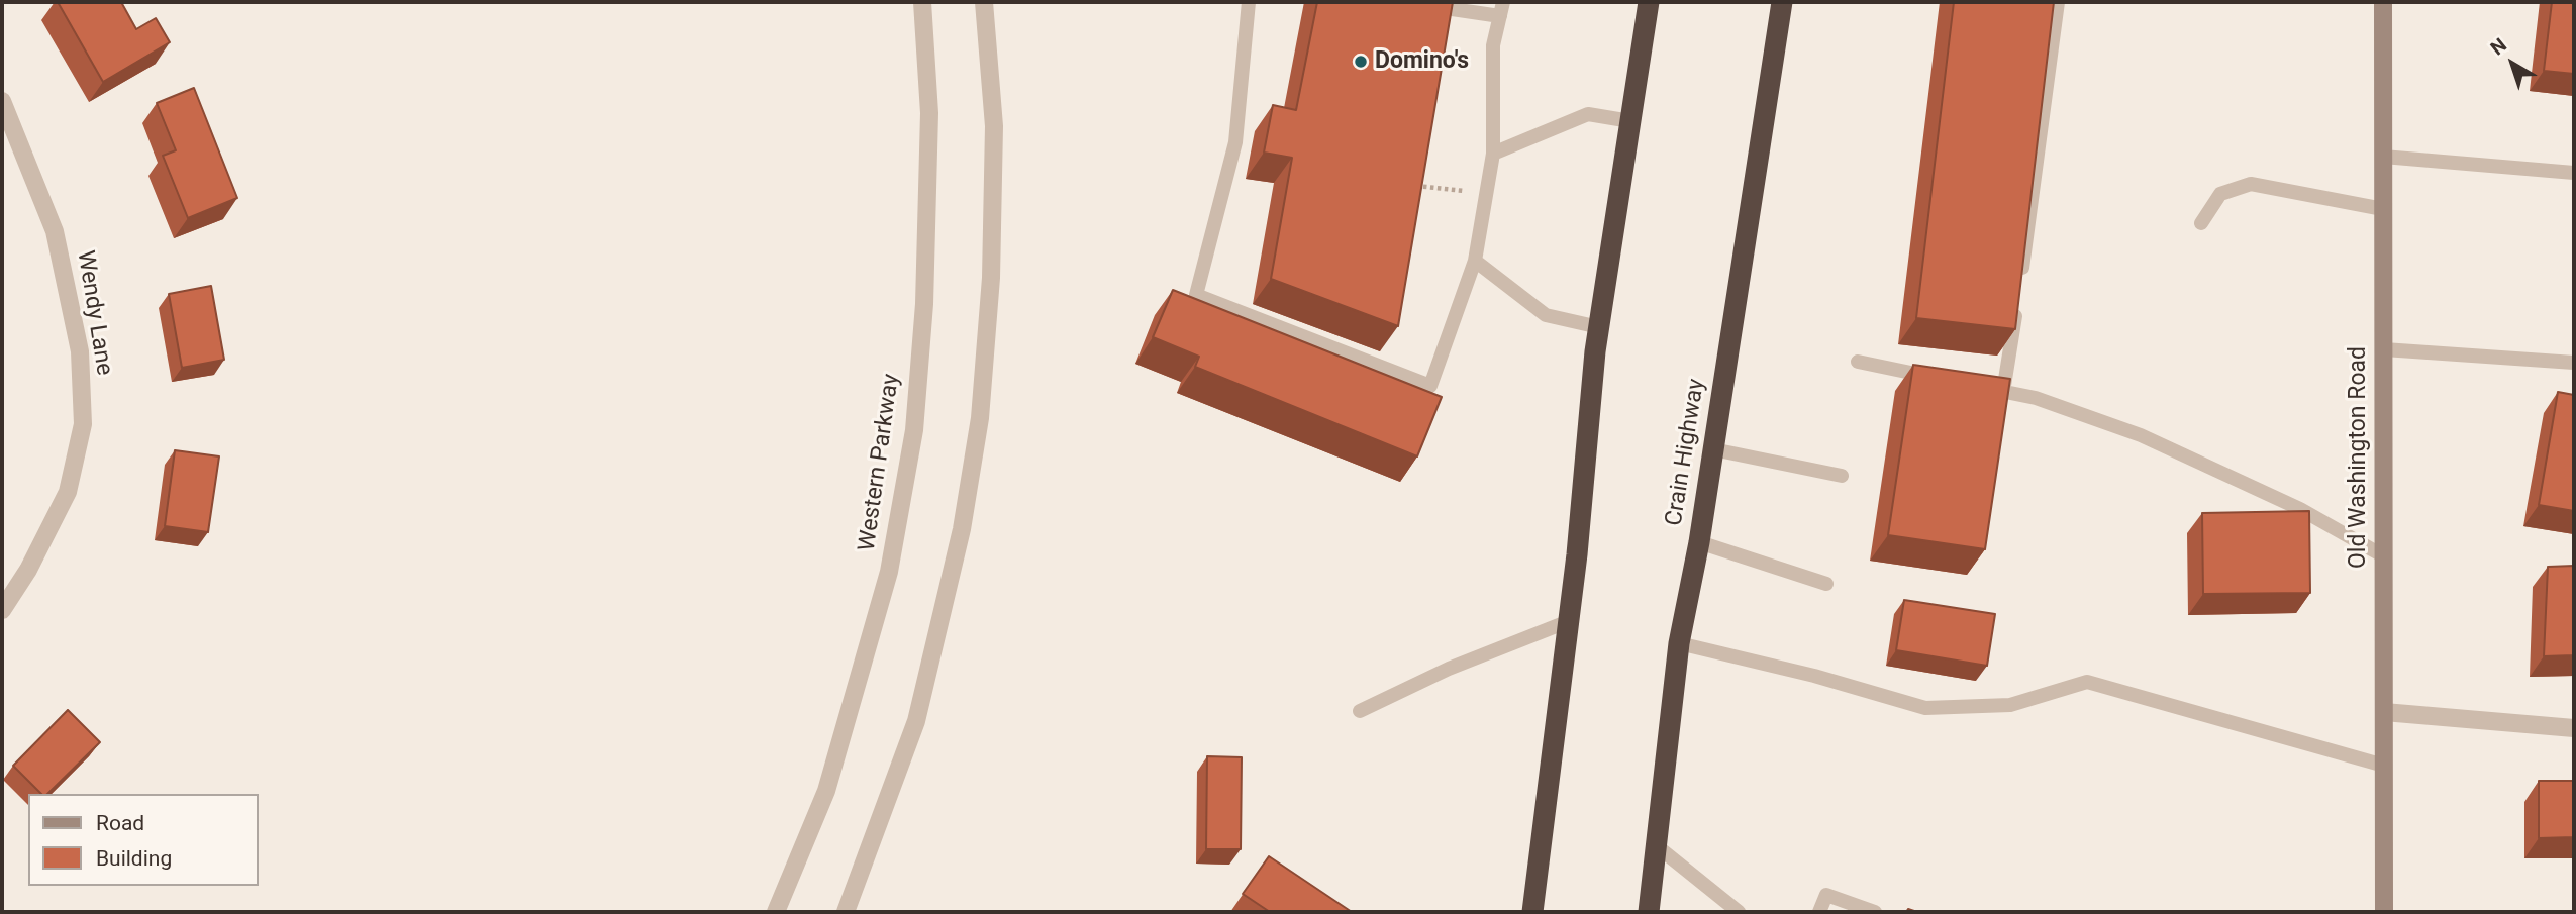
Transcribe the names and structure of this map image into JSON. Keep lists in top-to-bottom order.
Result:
{
  "streets": {
    "highway": ["Crain Highway"],
    "main road": ["Old Washington Road"],
    "street": ["Wendy Lane", "Western Parkway"]
  },
  "places": ["Domino's"],
  "legend": ["Road", "Building"],
  "north": "top left"
}
